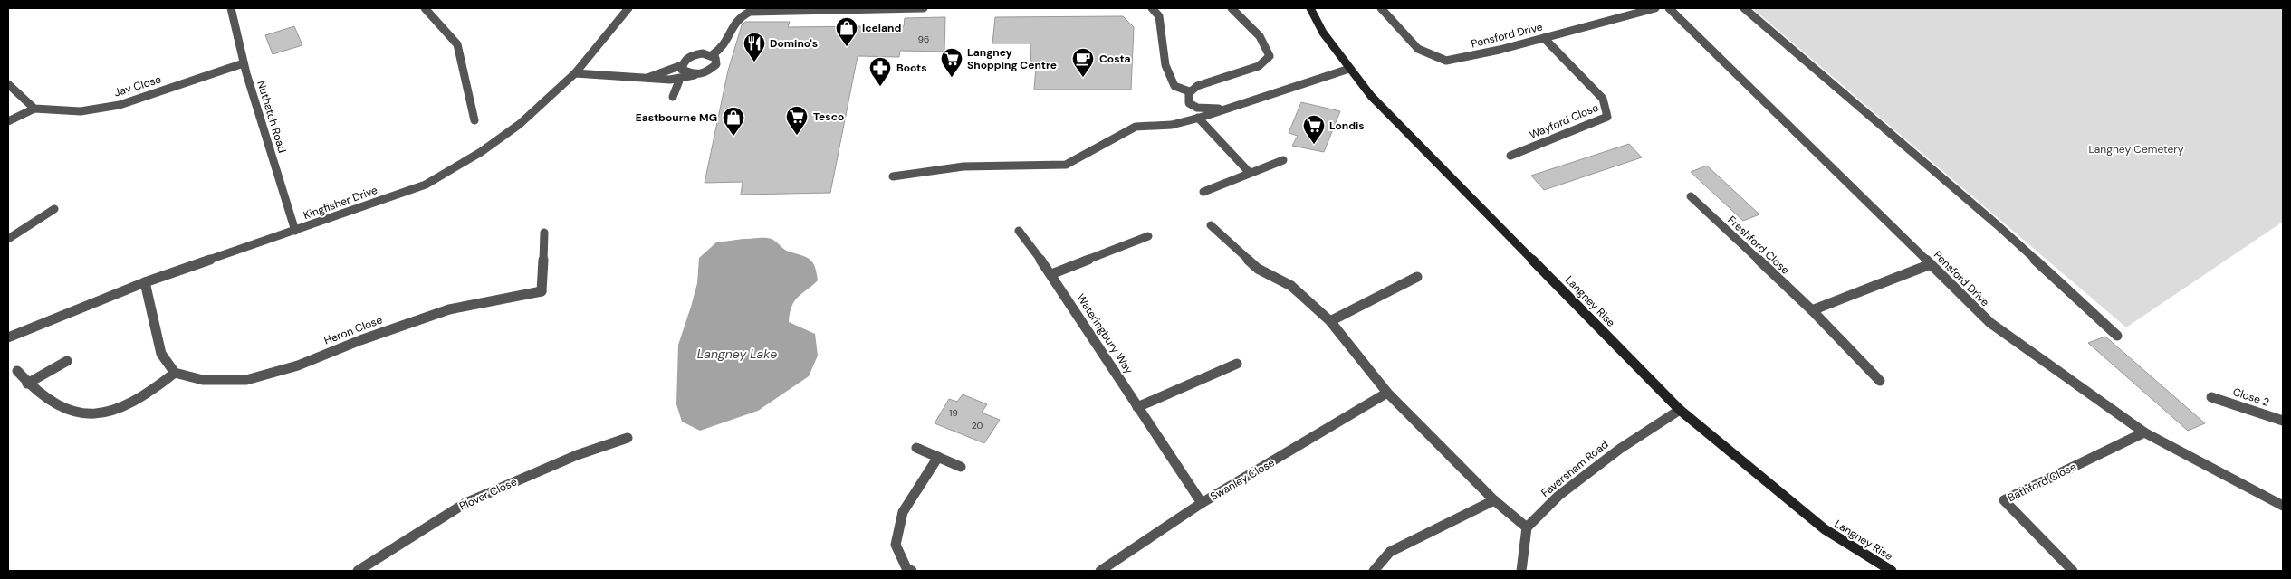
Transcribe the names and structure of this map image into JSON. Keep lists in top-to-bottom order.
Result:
{
  "streets": {
    "main road": ["Langney Rise"],
    "street": [
      "Pensford Drive",
      "Jay Close",
      "Nuthatch Road",
      "Wayford Close",
      "Kingfisher Drive",
      "Freshford Close",
      "Heron Close",
      "Wateringbury Way",
      "Close 2",
      "Faversham Road",
      "Swanley Close",
      "Bathford Close",
      "Plover Close"
    ]
  },
  "crossings": [
    ["Pensford Drive", "Wayford Close"],
    ["Pensford Drive", "Bathford Close"],
    ["Jay Close", "Nuthatch Road"],
    ["Nuthatch Road", "Kingfisher Drive"],
    ["Langney Rise", "Faversham Road"],
    ["Wateringbury Way", "Swanley Close"]
  ],
  "water": ["Langney Lake"],
  "parks": ["Langney Cemetery"],
  "places": {
    "shop": ["Iceland", "Eastbourne MG"],
    "restaurant": ["Domino's"],
    "supermarket": ["Langney Shopping Centre", "Tesco", "Londis"],
    "cafe": ["Costa"],
    "pharmacy": ["Boots"]
  },
  "house_numbers": ["96", "19", "20"]
}
